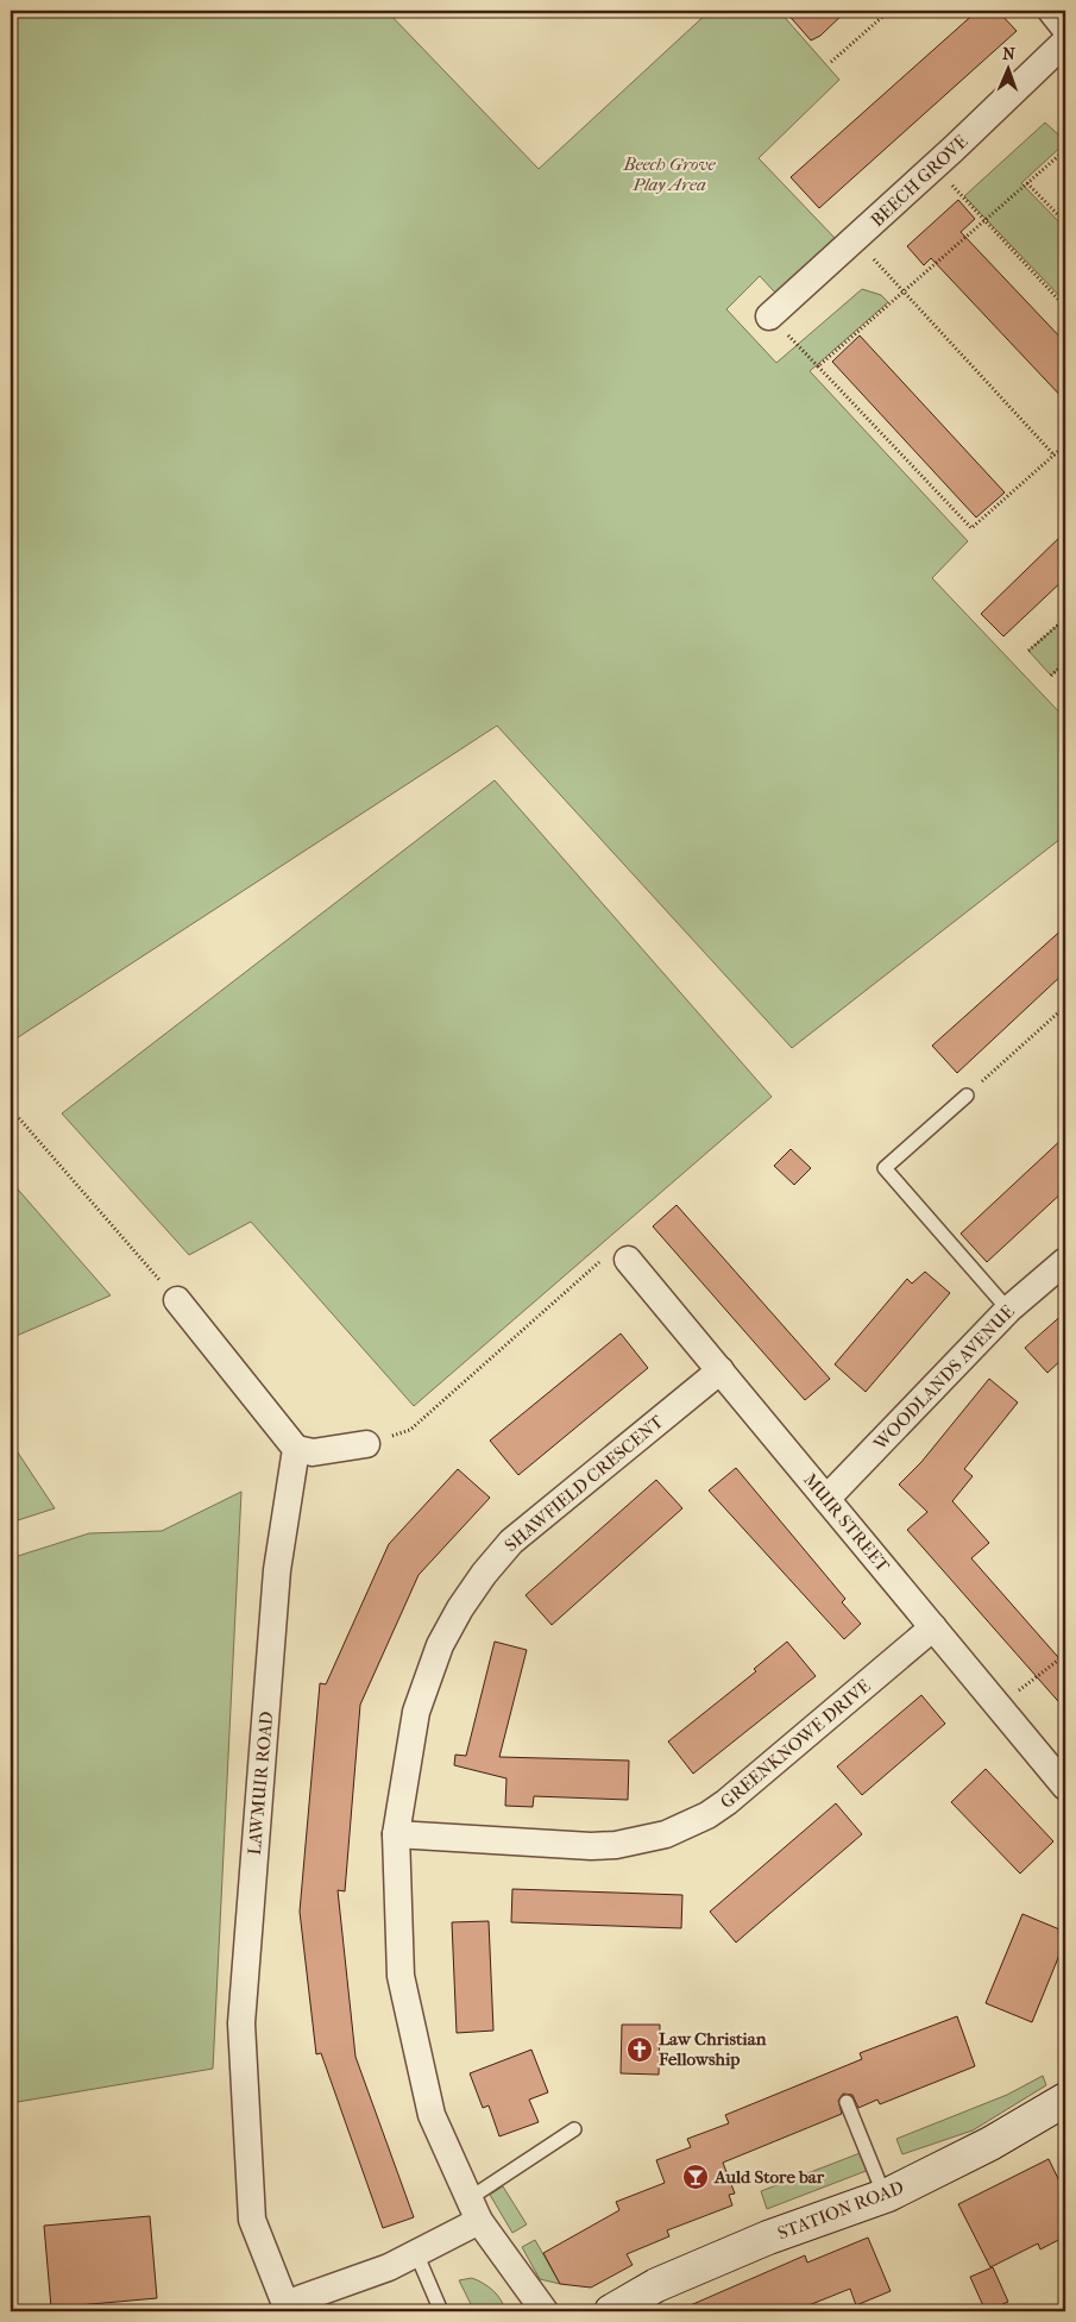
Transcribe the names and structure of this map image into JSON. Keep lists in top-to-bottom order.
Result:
{
  "streets": {
    "main road": ["STATION ROAD"],
    "street": [
      "BEECH GROVE",
      "WOODLANDS AVENUE",
      "SHAWFIELD CRESCENT",
      "MUIR STREET",
      "GREENKNOWE DRIVE",
      "LAWMUIR ROAD"
    ]
  },
  "crossings": [
    ["WOODLANDS AVENUE", "MUIR STREET"],
    ["SHAWFIELD CRESCENT", "MUIR STREET"],
    ["SHAWFIELD CRESCENT", "GREENKNOWE DRIVE"],
    ["SHAWFIELD CRESCENT", "LAWMUIR ROAD"],
    ["MUIR STREET", "GREENKNOWE DRIVE"]
  ],
  "parks": ["Beech Grove Play Area"],
  "places": {
    "church": ["Law Christian Fellowship"],
    "bar": ["Auld Store bar"]
  },
  "north": "top"
}
